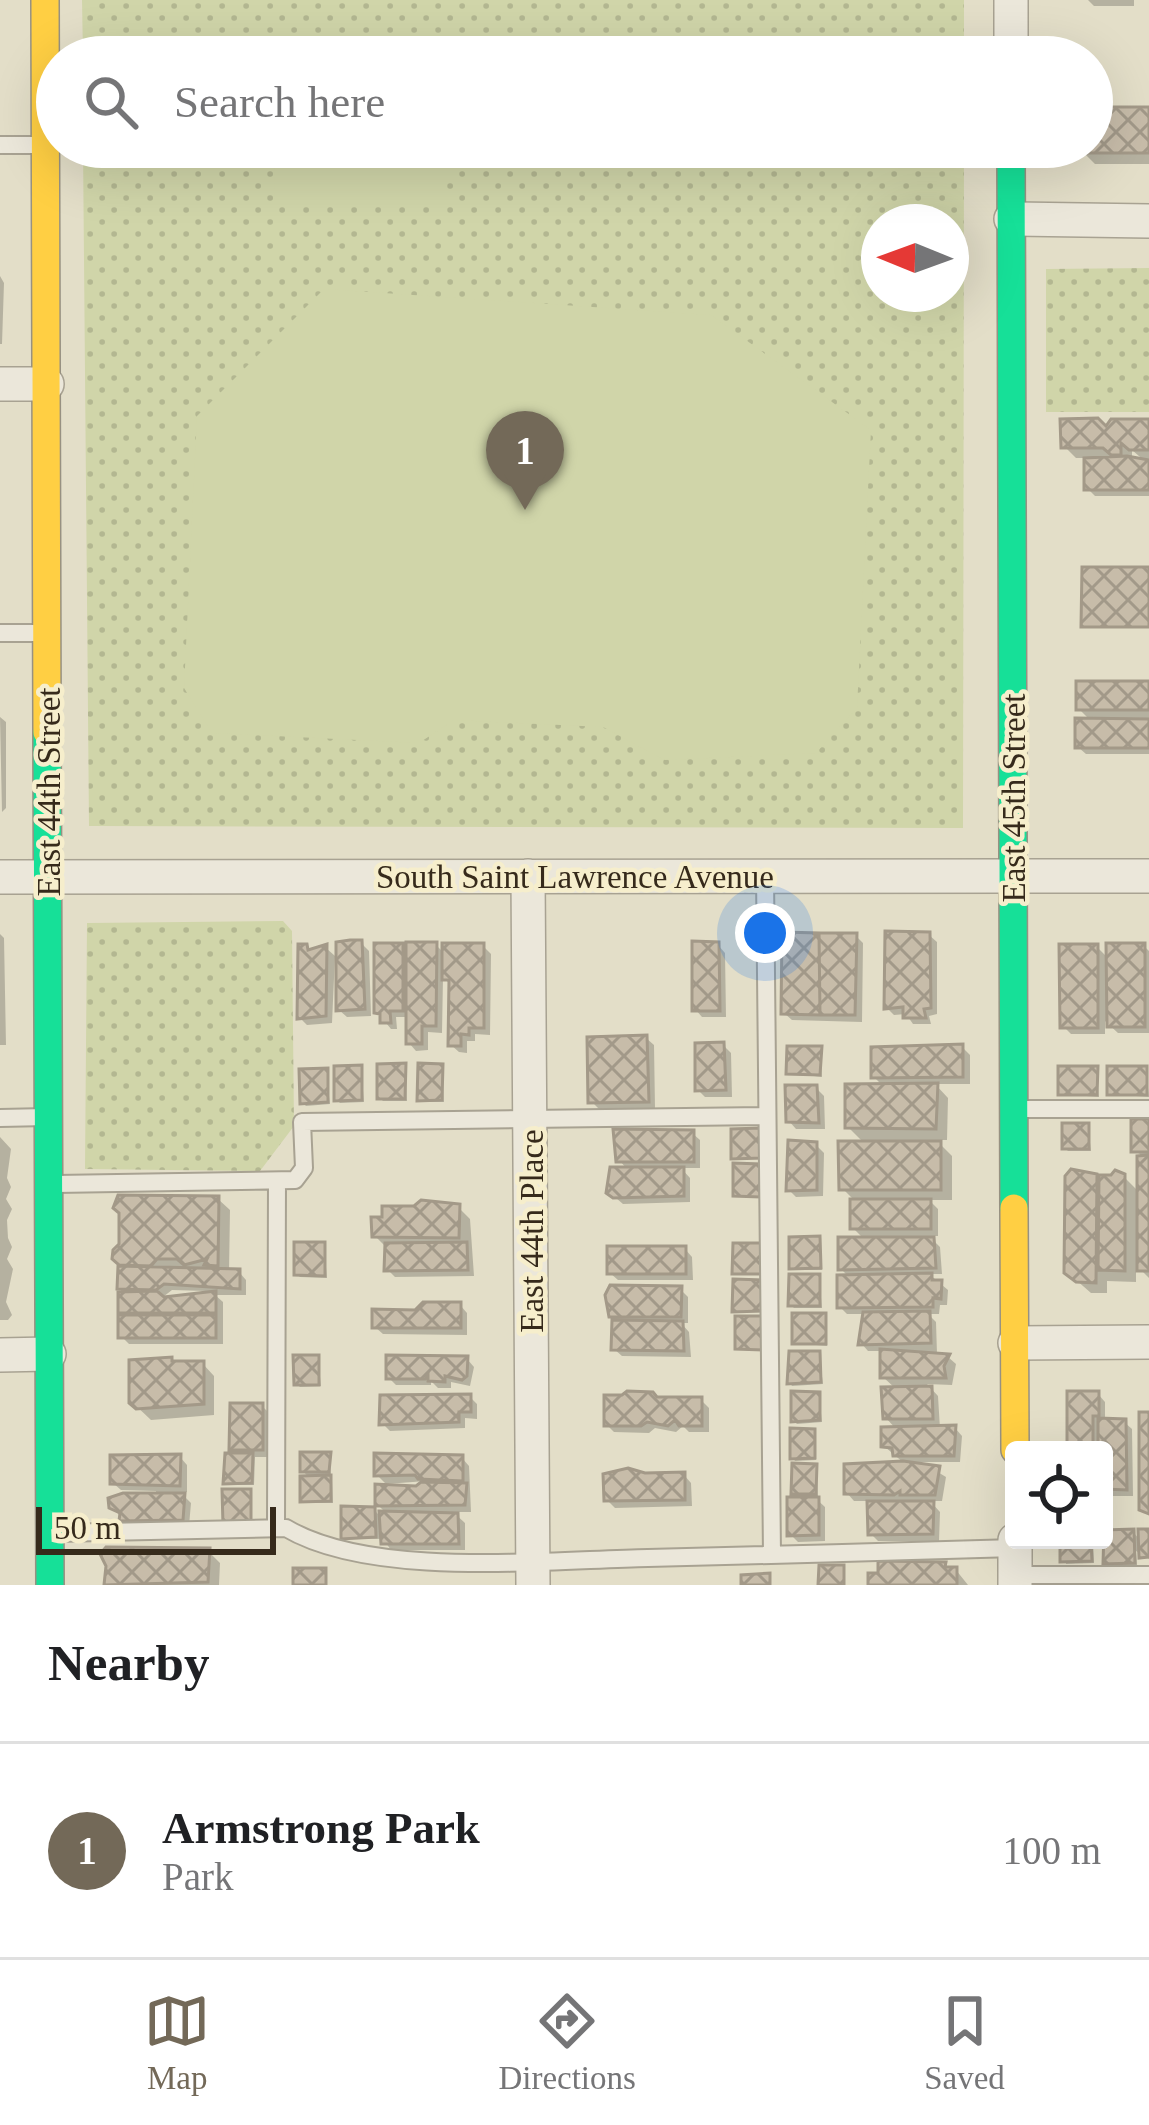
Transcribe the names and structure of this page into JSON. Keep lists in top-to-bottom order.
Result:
{
  "streets": {
    "street": [
      "East 44th Street",
      "East 45th Street",
      "South Saint Lawrence Avenue",
      "East 44th Place"
    ]
  },
  "crossings": [
    ["East 44th Street", "South Saint Lawrence Avenue"],
    ["East 45th Street", "South Saint Lawrence Avenue"],
    ["South Saint Lawrence Avenue", "East 44th Place"]
  ],
  "scale_bar": "50 m",
  "north": "left",
  "page": {
    "search": "Search here",
    "pins": "1",
    "scale": "50 m",
    "heading": "Nearby",
    "list": [
      {
        "mark": "1",
        "name": "Armstrong Park",
        "note": "Park",
        "value": "100 m"
      }
    ],
    "nav": ["Map", "Directions", "Saved"]
  }
}
